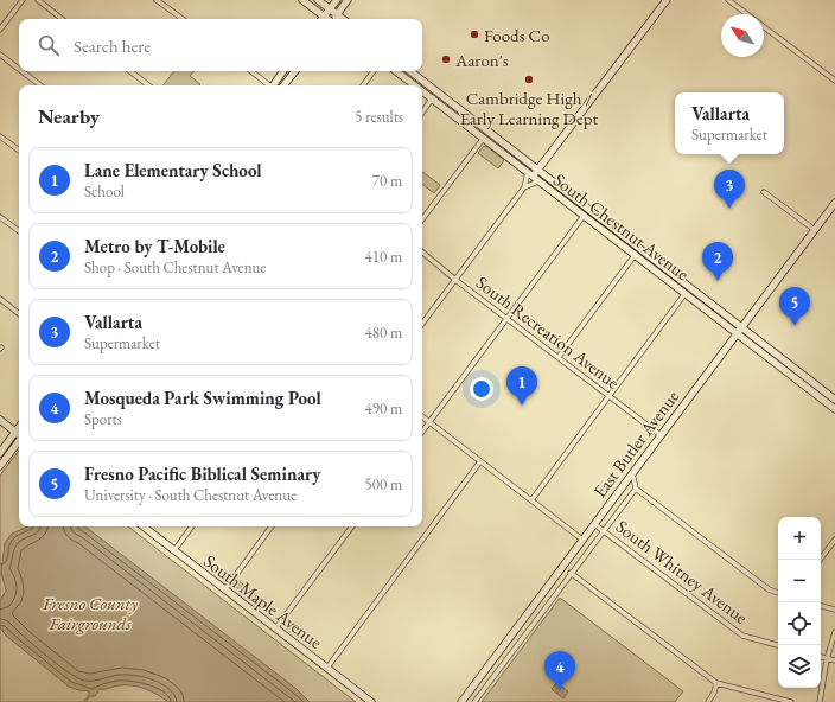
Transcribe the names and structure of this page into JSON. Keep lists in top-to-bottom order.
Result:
{
  "streets": {
    "main road": ["South Chestnut Avenue", "East Butler Avenue", "South Maple Avenue"],
    "street": ["South Recreation Avenue", "South Whitney Avenue"]
  },
  "crossings": [
    ["South Chestnut Avenue", "East Butler Avenue"],
    ["South Recreation Avenue", "East Butler Avenue"],
    ["East Butler Avenue", "South Whitney Avenue"]
  ],
  "parks": ["Fresno County Fairgrounds"],
  "places": ["Foods Co", "Aaron's", "Cambridge High / Early Learning Dept"],
  "north": "top left",
  "page": {
    "search": "Search here",
    "heading": ["Nearby", "5 results"],
    "popup": ["Vallarta", "Supermarket"],
    "list": [
      {
        "mark": "1",
        "name": "Lane Elementary School",
        "note": "School",
        "value": "70 m"
      },
      {
        "mark": "2",
        "name": "Metro by T-Mobile",
        "note": "Shop · South Chestnut Avenue",
        "value": "410 m"
      },
      {
        "mark": "3",
        "name": "Vallarta",
        "note": "Supermarket",
        "value": "480 m"
      },
      {
        "mark": "4",
        "name": "Mosqueda Park Swimming Pool",
        "note": "Sports",
        "value": "490 m"
      },
      {
        "mark": "5",
        "name": "Fresno Pacific Biblical Seminary",
        "note": "University · South Chestnut Avenue",
        "value": "500 m"
      }
    ],
    "pins": [
      "3",
      "2",
      "5",
      "1",
      "4"
    ],
    "map_buttons": ["+", "−"]
  }
}
